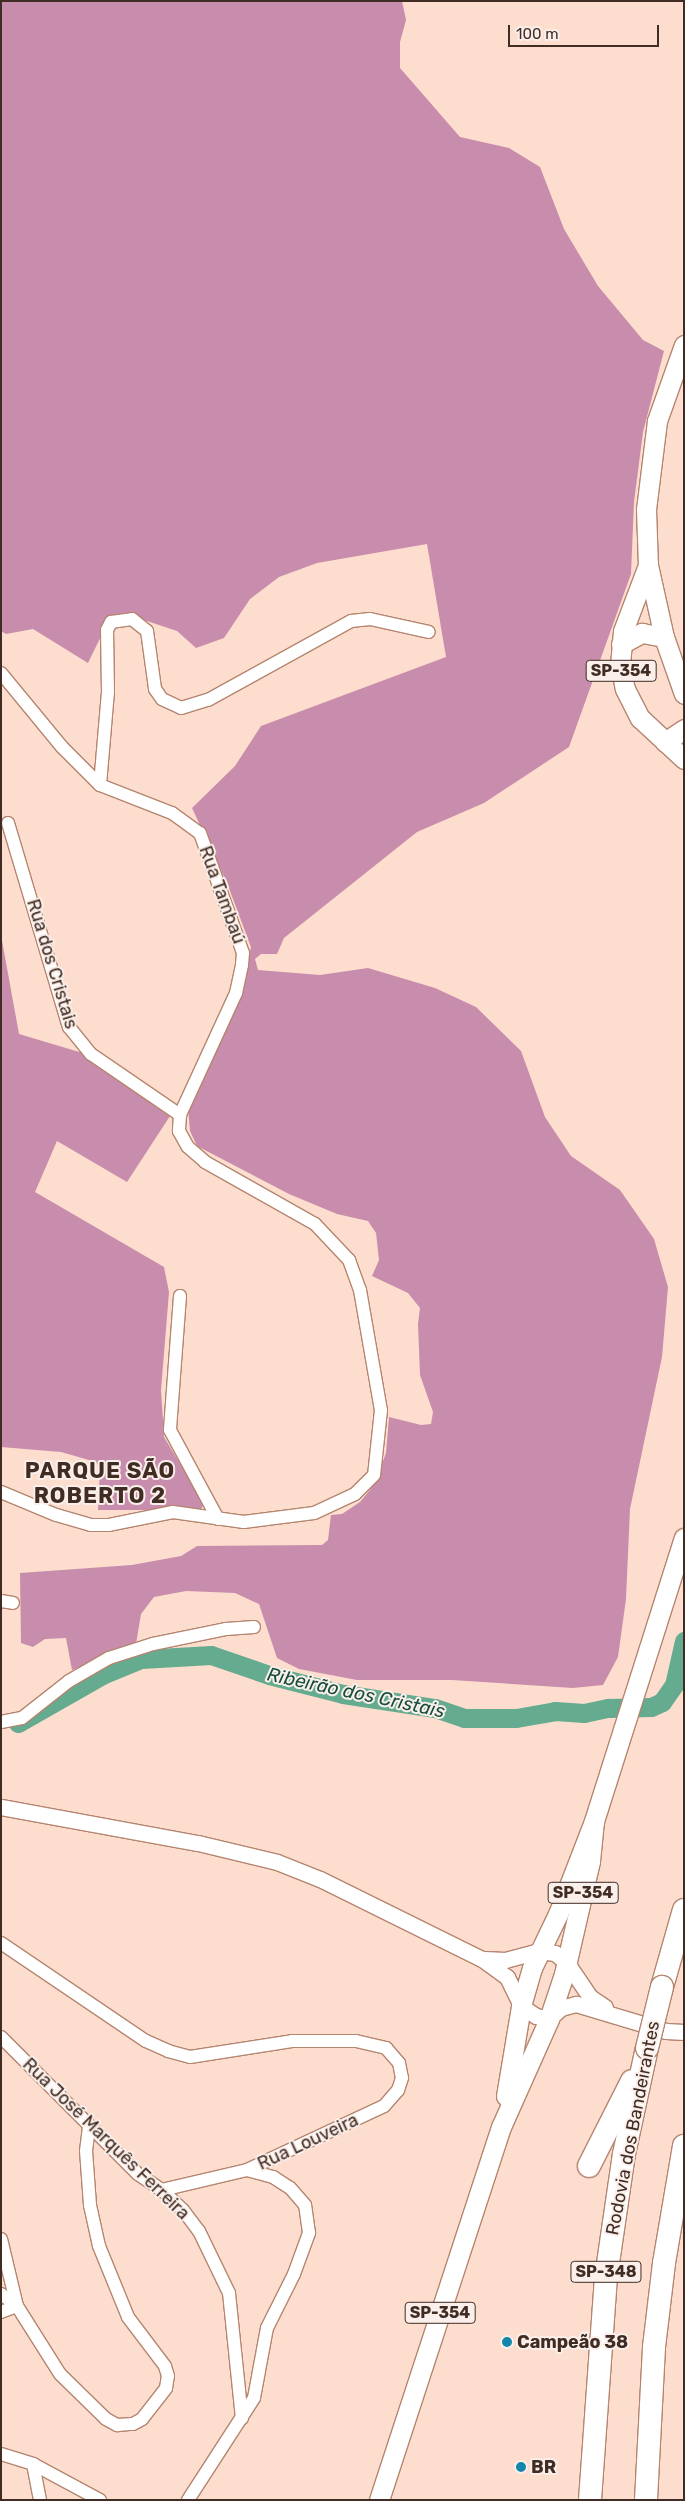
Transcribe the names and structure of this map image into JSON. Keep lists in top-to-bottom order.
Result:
{
  "streets": {
    "highway": ["Rodovia dos Bandeirantes", "SP-348"],
    "main road": ["SP-354"],
    "street": [
      "Rua Tambaú",
      "Rua dos Cristais",
      "Rua José Marquês Ferreira",
      "Rua Louveira"
    ]
  },
  "crossings": [
    ["Rua Tambaú", "Rua dos Cristais"],
    ["Rua José Marquês Ferreira", "Rua Louveira"]
  ],
  "districts": ["PARQUE SÃO ROBERTO 2"],
  "water": ["Ribeirão dos Cristais"],
  "places": ["Campeão 38", "BR"],
  "scale_bar": "100 m"
}
